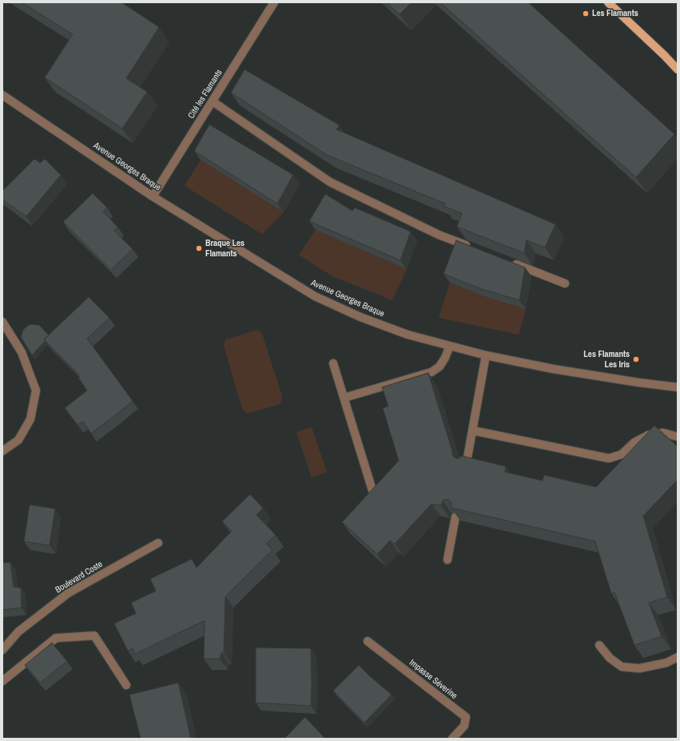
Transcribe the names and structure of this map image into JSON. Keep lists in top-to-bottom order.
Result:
{
  "streets": {
    "street": [
      "Cité les Flamants",
      "Avenue Georges Braque",
      "Boulevard Coste",
      "Impasse Séverine"
    ]
  },
  "crossings": [
    ["Cité les Flamants", "Avenue Georges Braque"]
  ],
  "places": ["Les Flamants", "Braque Les Flamants", "Les Flamants Les Iris"]
}
